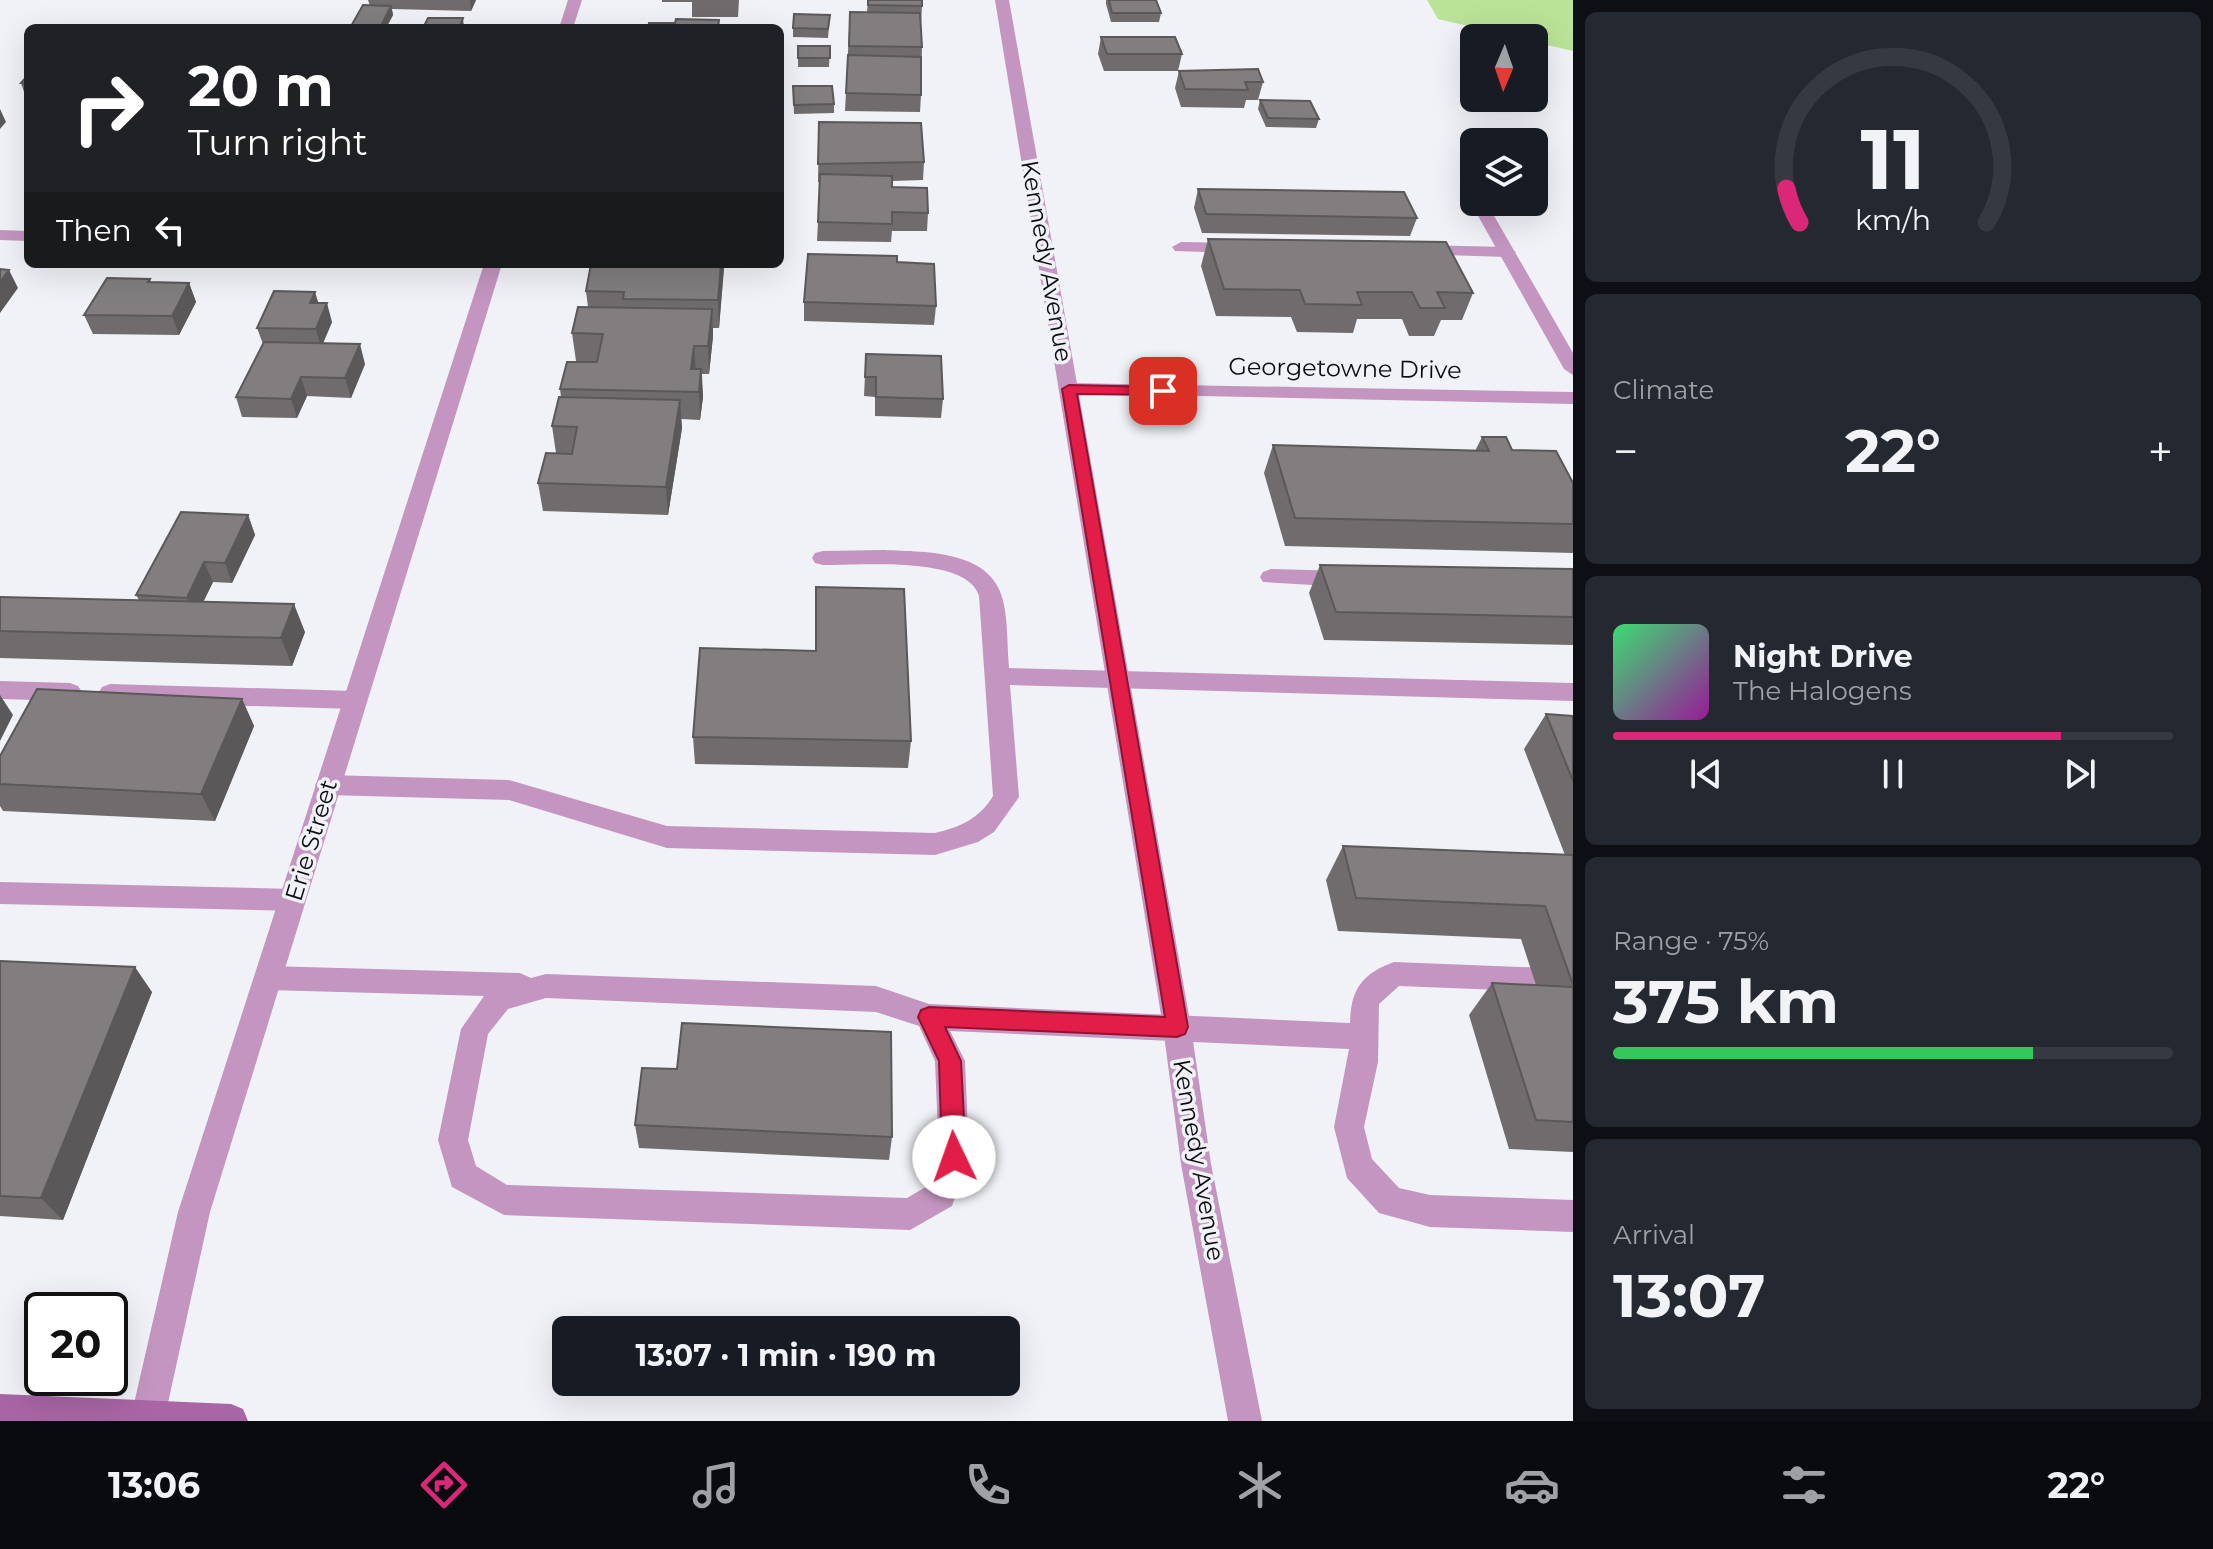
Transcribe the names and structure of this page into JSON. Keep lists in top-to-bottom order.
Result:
{
  "streets": {
    "street": ["Kennedy Avenue", "Georgetowne Drive", "Erie Street"]
  },
  "crossings": [
    ["Kennedy Avenue", "Georgetowne Drive"]
  ],
  "north": "bottom",
  "page": {
    "turn": ["20 m", "Turn right"],
    "then": "Then",
    "tile": [
      "Climate",
      ["Range · 75%", "375 km"],
      ["Arrival", "13:07"]
    ],
    "heat": ["−", "22°", "+"],
    "song": ["Night Drive", "The Halogens"],
    "limit": "20",
    "trip": "13:07 · 1 min · 190 m",
    "tabs": ["13:06", "22°"],
    "gauge": ["11", "km/h"]
  }
}
